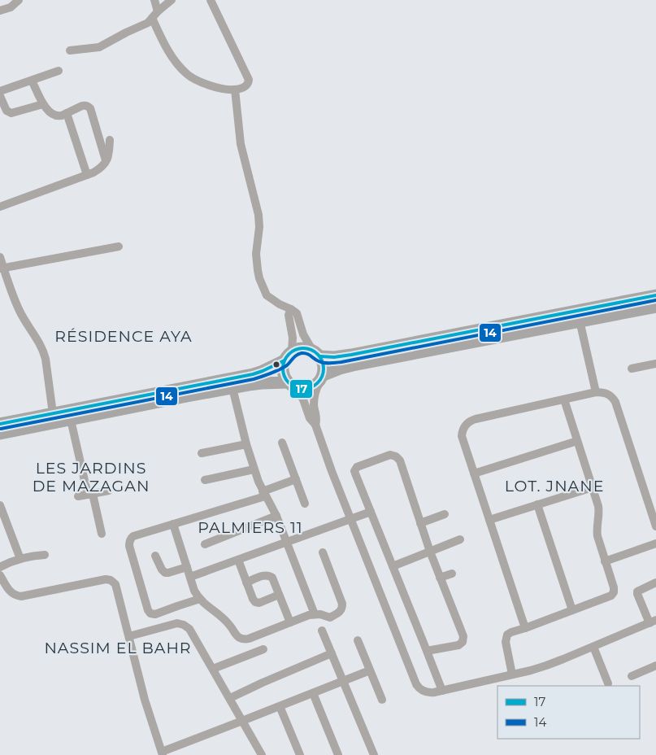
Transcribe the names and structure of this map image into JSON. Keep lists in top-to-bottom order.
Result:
{
  "districts": [
    "RÉSIDENCE AYA",
    "LES JARDINS DE MAZAGAN",
    "LOT. JNANE",
    "PALMIERS 11",
    "NASSIM EL BAHR"
  ],
  "lines": ["transit line 17", "transit line 14"],
  "legend": ["17", "14"]
}
